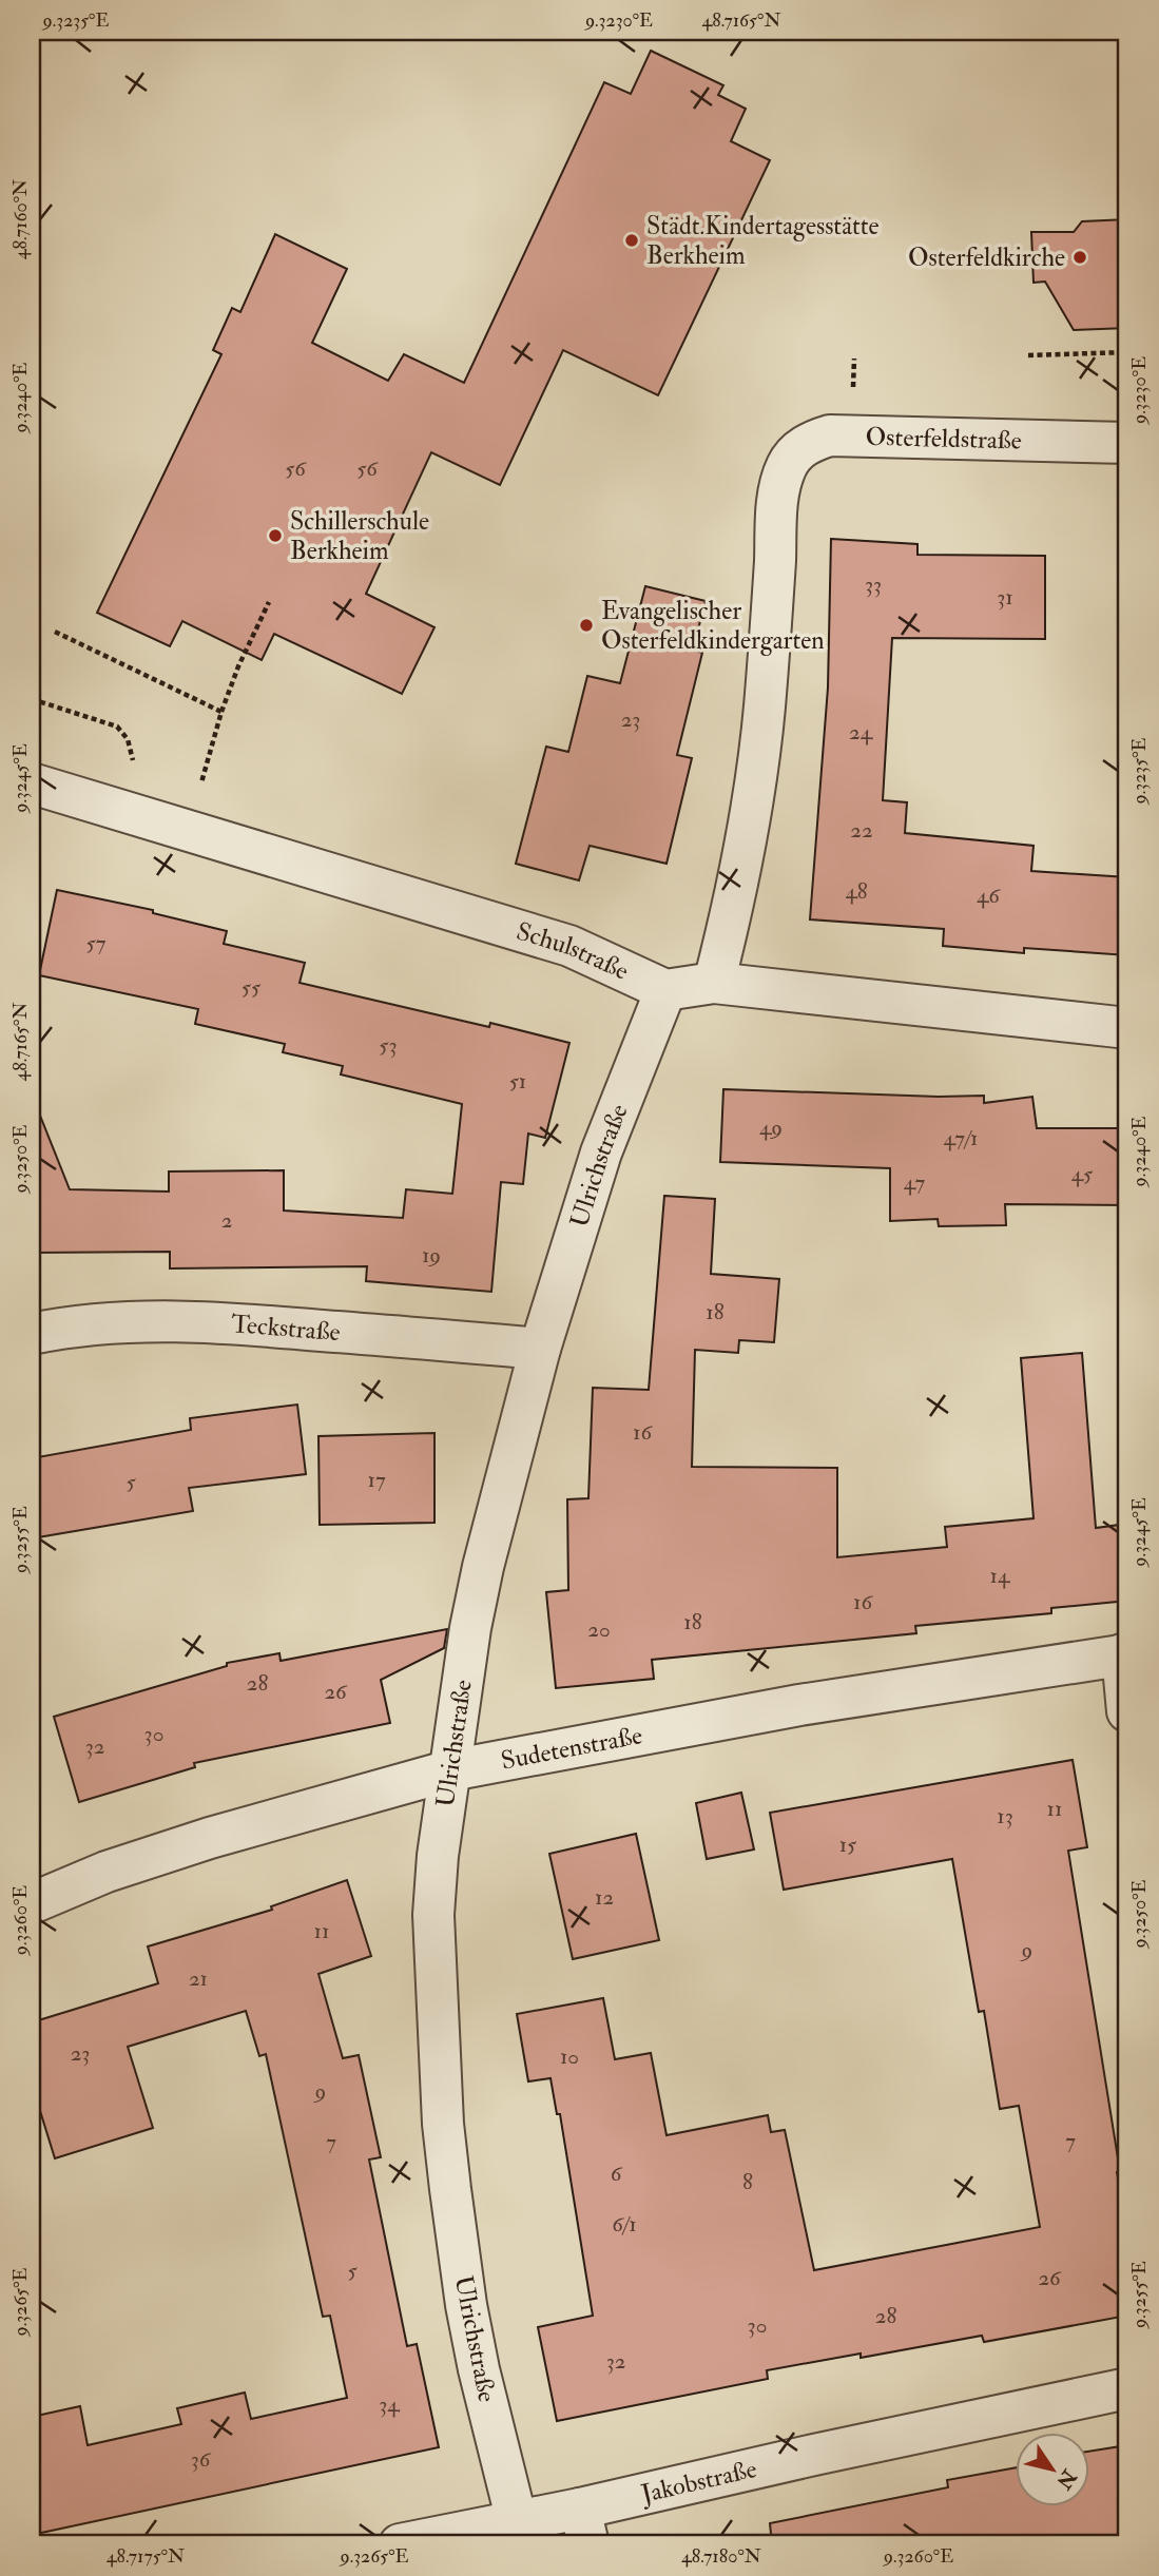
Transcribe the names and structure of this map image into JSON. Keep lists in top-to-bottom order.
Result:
{
  "streets": {
    "street": [
      "Osterfeldstraße",
      "Schulstraße",
      "Ulrichstraße",
      "Teckstraße",
      "Sudetenstraße",
      "Jakobstraße"
    ]
  },
  "crossings": [
    ["Schulstraße", "Ulrichstraße"],
    ["Ulrichstraße", "Teckstraße"],
    ["Ulrichstraße", "Sudetenstraße"],
    ["Ulrichstraße", "Jakobstraße"]
  ],
  "places": [
    "Städt.Kindertagesstätte Berkheim",
    "Osterfeldkirche",
    "Schillerschule Berkheim",
    "Evangelischer Osterfeldkindergarten"
  ],
  "house_numbers": [
    "56",
    "56",
    "33",
    "31",
    "23",
    "24",
    "22",
    "48",
    "46",
    "57",
    "55",
    "53",
    "51",
    "49",
    "47/1",
    "45",
    "47",
    "2",
    "19",
    "18",
    "16",
    "17",
    "5",
    "14",
    "16",
    "18",
    "20",
    "28",
    "26",
    "30",
    "32",
    "11",
    "13",
    "15",
    "12",
    "11",
    "9",
    "21",
    "23",
    "10",
    "9",
    "7",
    "7",
    "6",
    "8",
    "6/1",
    "5",
    "26",
    "28",
    "30",
    "32",
    "34",
    "36"
  ],
  "north": "bottom right",
  "coordinates": [
    "9.3235°E",
    "9.3230°E",
    "48.7165°N",
    "48.7160°N",
    "9.3240°E",
    "9.3245°E",
    "9.3250°E",
    "9.3255°E",
    "9.3260°E",
    "9.3265°E",
    "48.7175°N",
    "48.7180°N"
  ]
}
